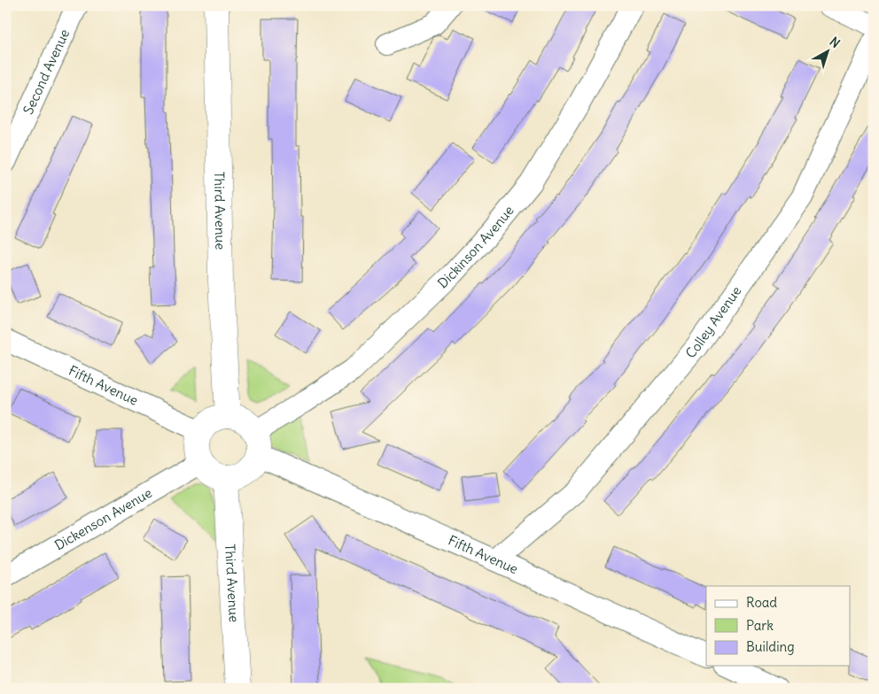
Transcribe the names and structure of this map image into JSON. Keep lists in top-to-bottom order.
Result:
{
  "streets": {
    "street": [
      "Second Avenue",
      "Third Avenue",
      "Dickinson Avenue",
      "Colley Avenue",
      "Fifth Avenue",
      "Dickenson Avenue"
    ]
  },
  "crossings": [
    ["Third Avenue", "Dickinson Avenue"],
    ["Third Avenue", "Fifth Avenue"],
    ["Third Avenue", "Dickenson Avenue"],
    ["Dickinson Avenue", "Fifth Avenue"],
    ["Dickinson Avenue", "Dickenson Avenue"],
    ["Colley Avenue", "Fifth Avenue"],
    ["Fifth Avenue", "Dickenson Avenue"]
  ],
  "legend": ["Road", "Park", "Building"],
  "north": "top right"
}
